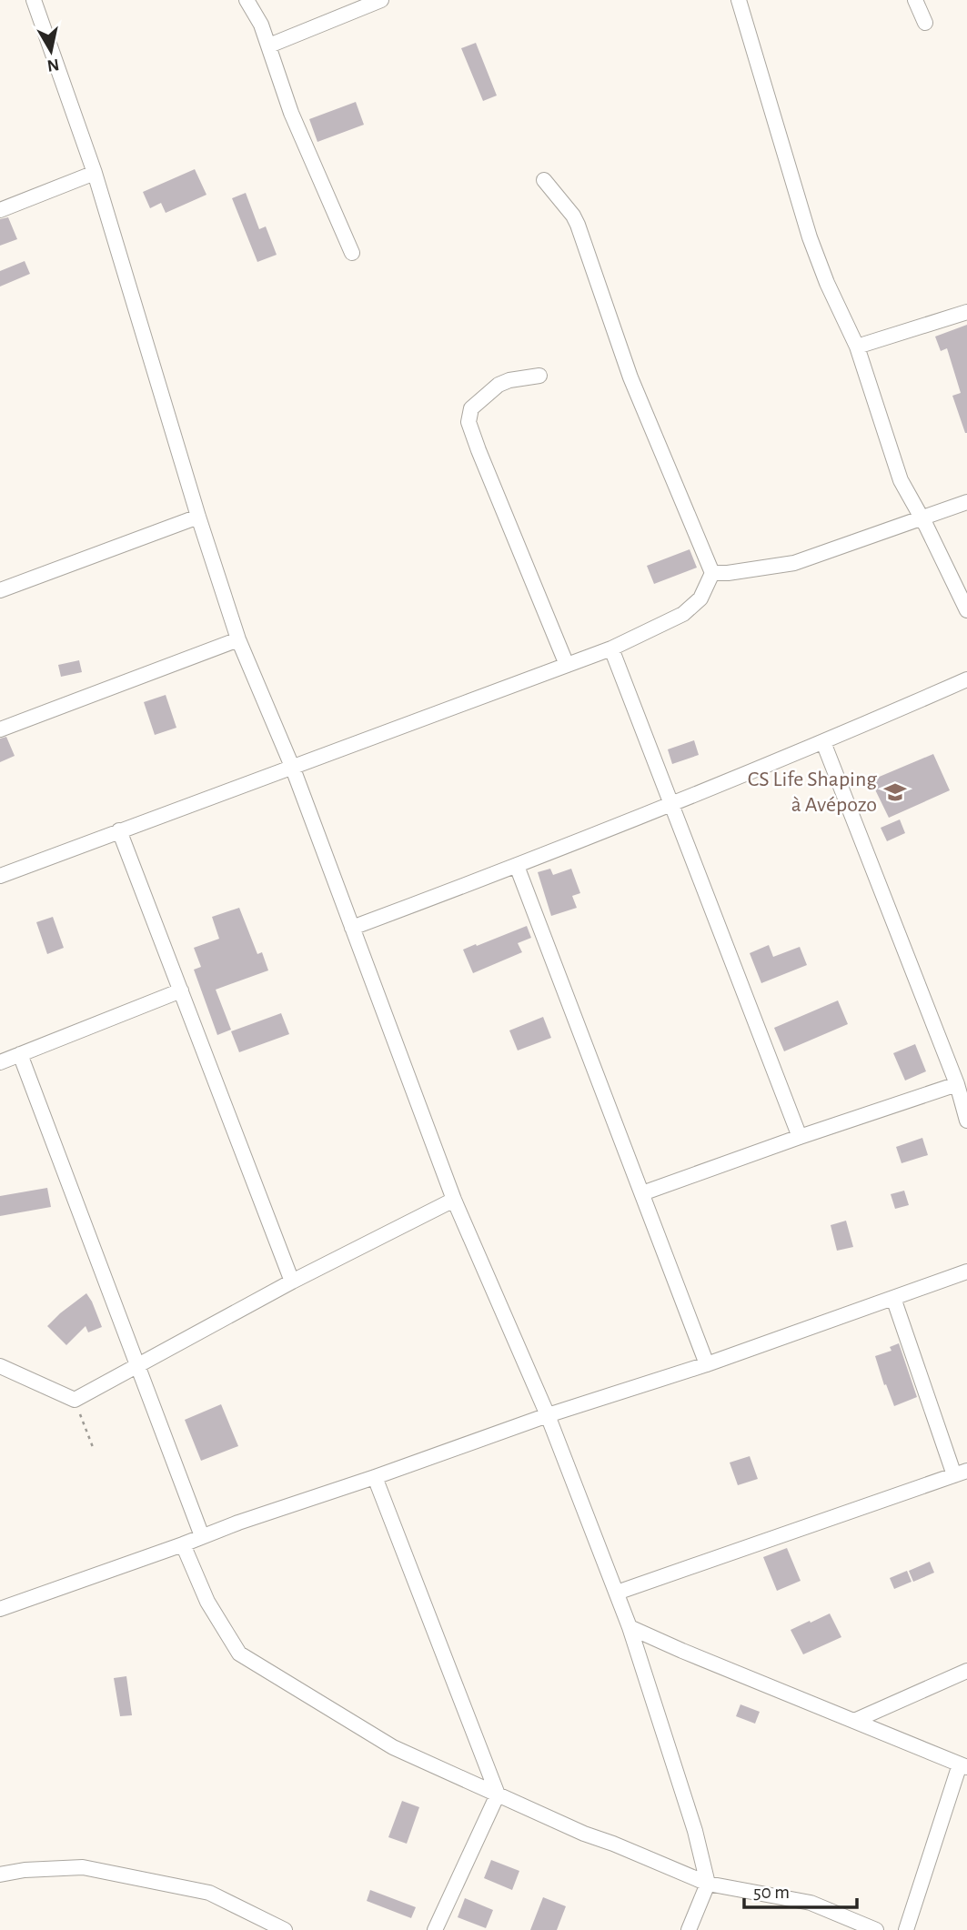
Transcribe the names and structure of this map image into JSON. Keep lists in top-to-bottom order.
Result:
{
  "places": {
    "school or university": ["CS Life Shaping à Avépozo"]
  },
  "scale_bar": "50 m",
  "north": "bottom"
}
